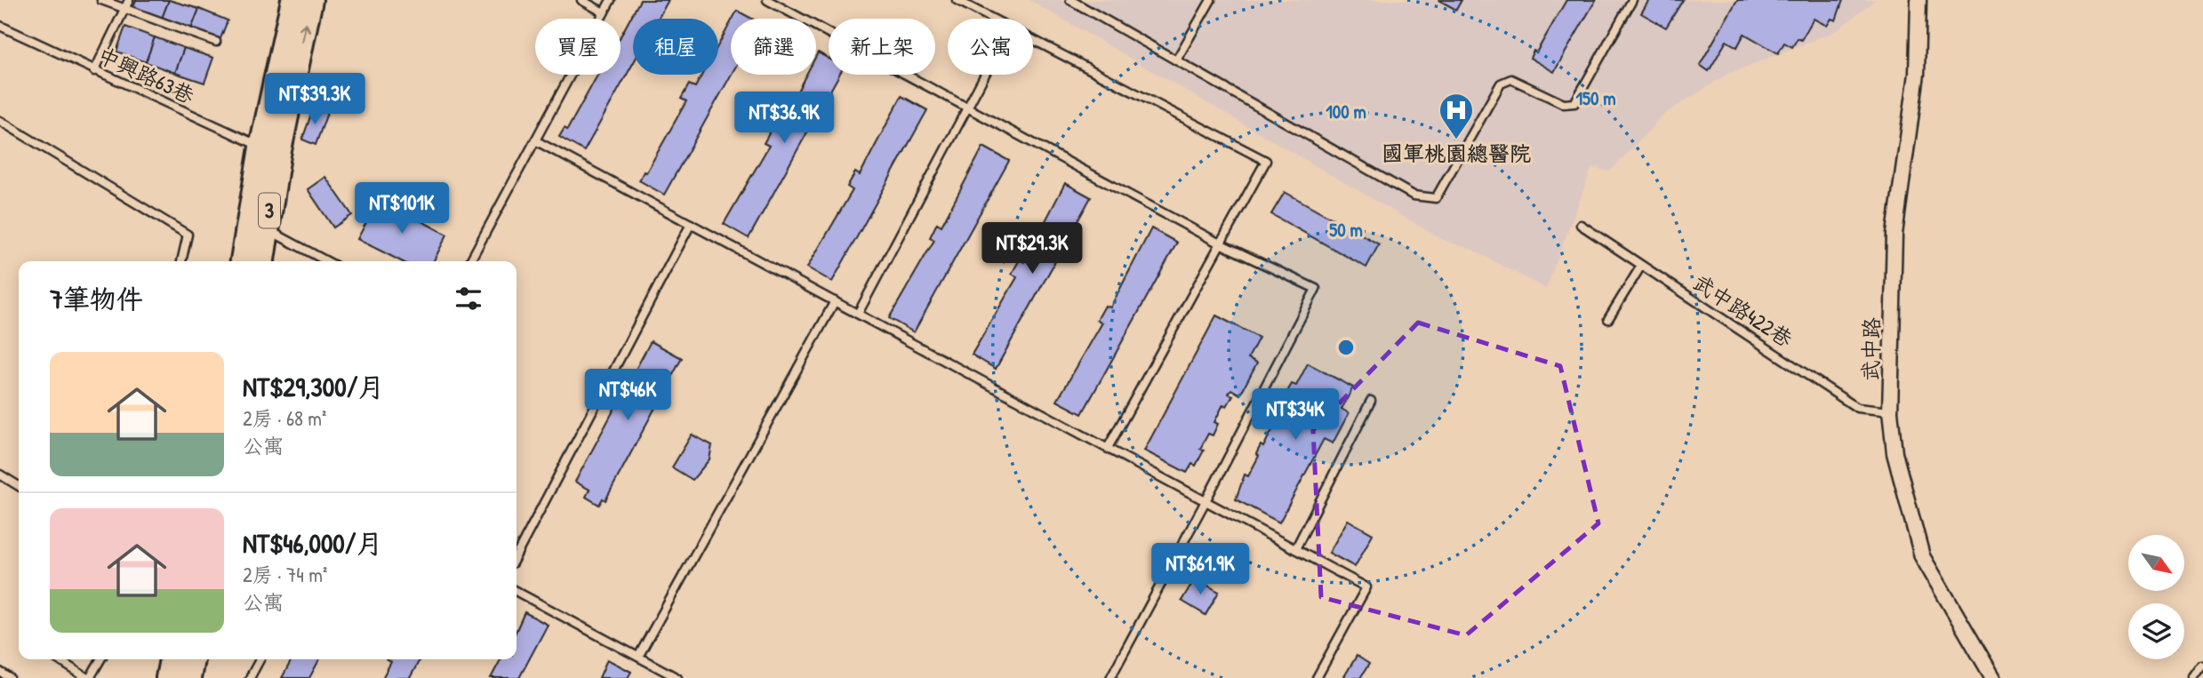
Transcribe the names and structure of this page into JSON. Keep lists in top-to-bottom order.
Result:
{
  "streets": {
    "main road": ["3"],
    "street": ["武中路"],
    "lane": ["中興路63巷", "武中路422巷"]
  },
  "crossings": [
    ["中興路63巷", "3"],
    ["武中路422巷", "武中路"]
  ],
  "places": {
    "hospital": ["國軍桃園總醫院"]
  },
  "north": "bottom right",
  "page": {
    "chip": [
      "買屋",
      "租屋",
      "篩選",
      "新上架",
      "公寓"
    ],
    "price": [
      "NT$39.3K",
      "NT$36.9K",
      "NT$101K",
      "NT$29.3K",
      "NT$46K",
      "NT$34K",
      "NT$61.9K"
    ],
    "heading": "7筆物件",
    "list": [
      {
        "name": "NT$29,300/月",
        "note": "2房 · 68 m² · 公寓"
      },
      {
        "name": "NT$46,000/月",
        "note": "2房 · 74 m² · 公寓"
      }
    ]
  },
  "rings": ["150 m", "100 m", "50 m"]
}
